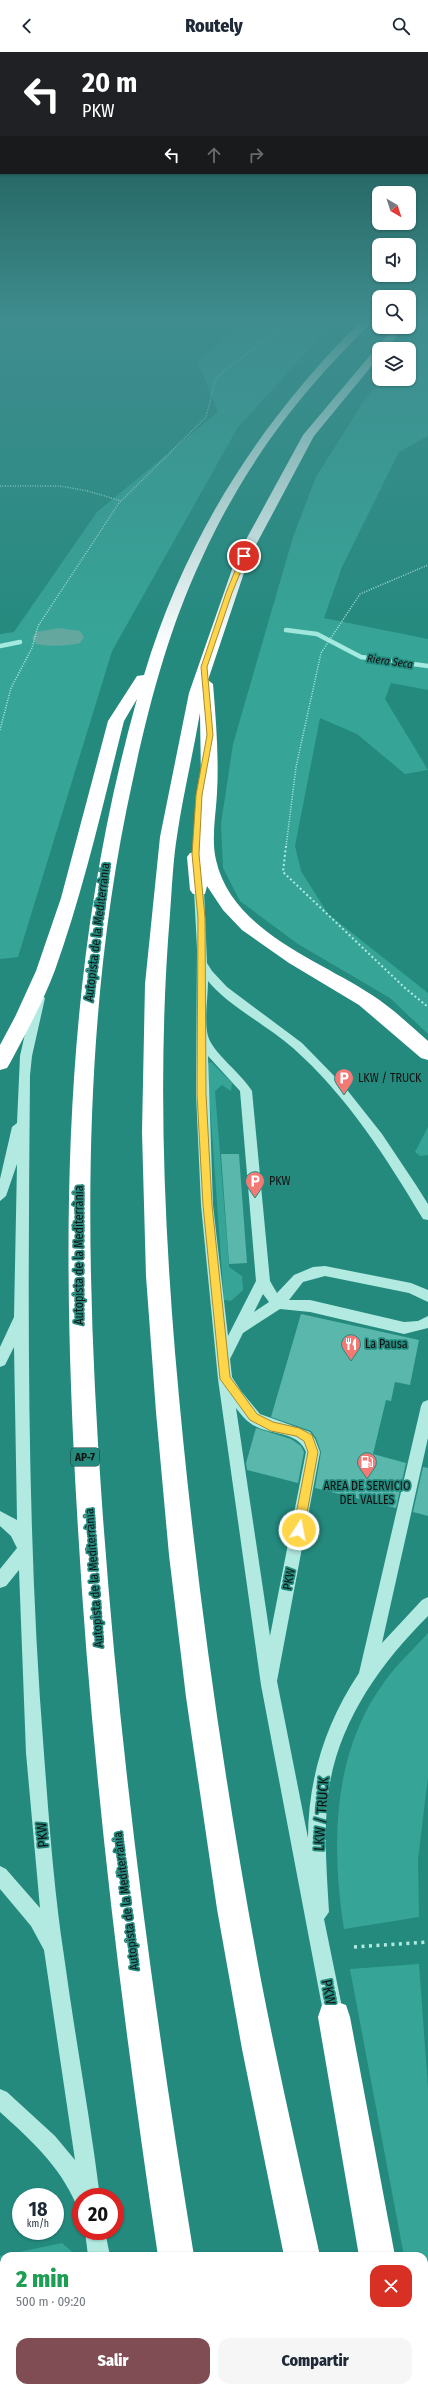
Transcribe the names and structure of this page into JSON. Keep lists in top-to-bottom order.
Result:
{
  "streets": {
    "highway": ["Autopista de la Mediterrània", "AP-7"],
    "lane": ["PKW", "LKW / TRUCK"]
  },
  "crossings": [
    ["PKW", "LKW / TRUCK"]
  ],
  "water": ["Riera Seca"],
  "places": {
    "parking": ["LKW / TRUCK", "PKW"],
    "restaurant": ["La Pausa"],
    "fuel station": ["AREA DE SERVICIO DEL VALLES"]
  },
  "north": "bottom right",
  "page": {
    "header": "Routely",
    "turn": ["20 m", "PKW"],
    "speed": "18 km/h",
    "limit": "20",
    "heading": ["2 min", "500 m · 09:20"],
    "buttons": ["Salir", "Compartir"]
  }
}
